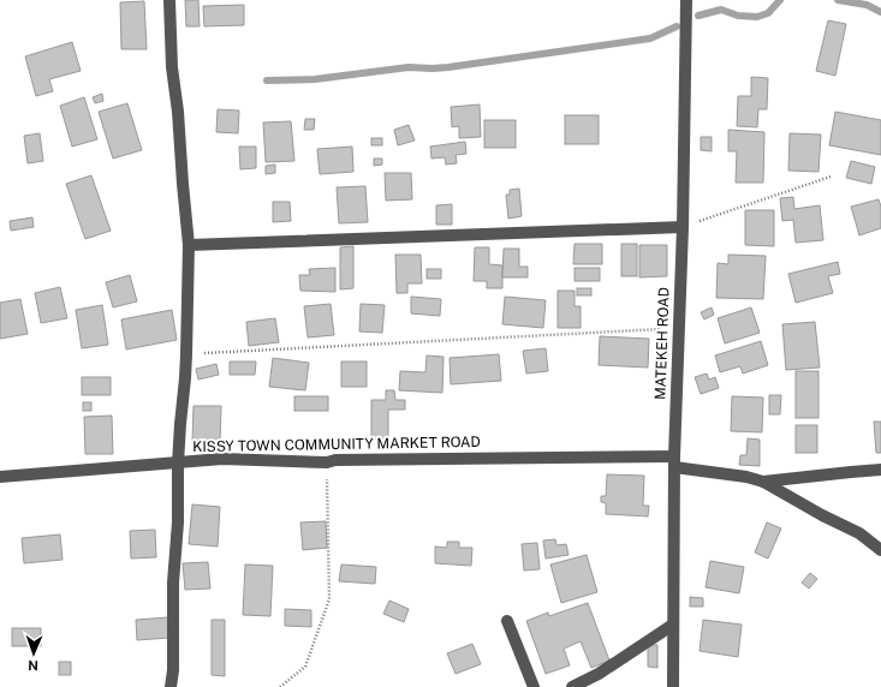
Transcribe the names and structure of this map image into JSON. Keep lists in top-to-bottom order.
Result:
{
  "streets": {
    "street": ["MATEKEH ROAD", "KISSY TOWN COMMUNITY MARKET ROAD"]
  },
  "crossings": [
    ["MATEKEH ROAD", "KISSY TOWN COMMUNITY MARKET ROAD"]
  ],
  "north": "bottom"
}
